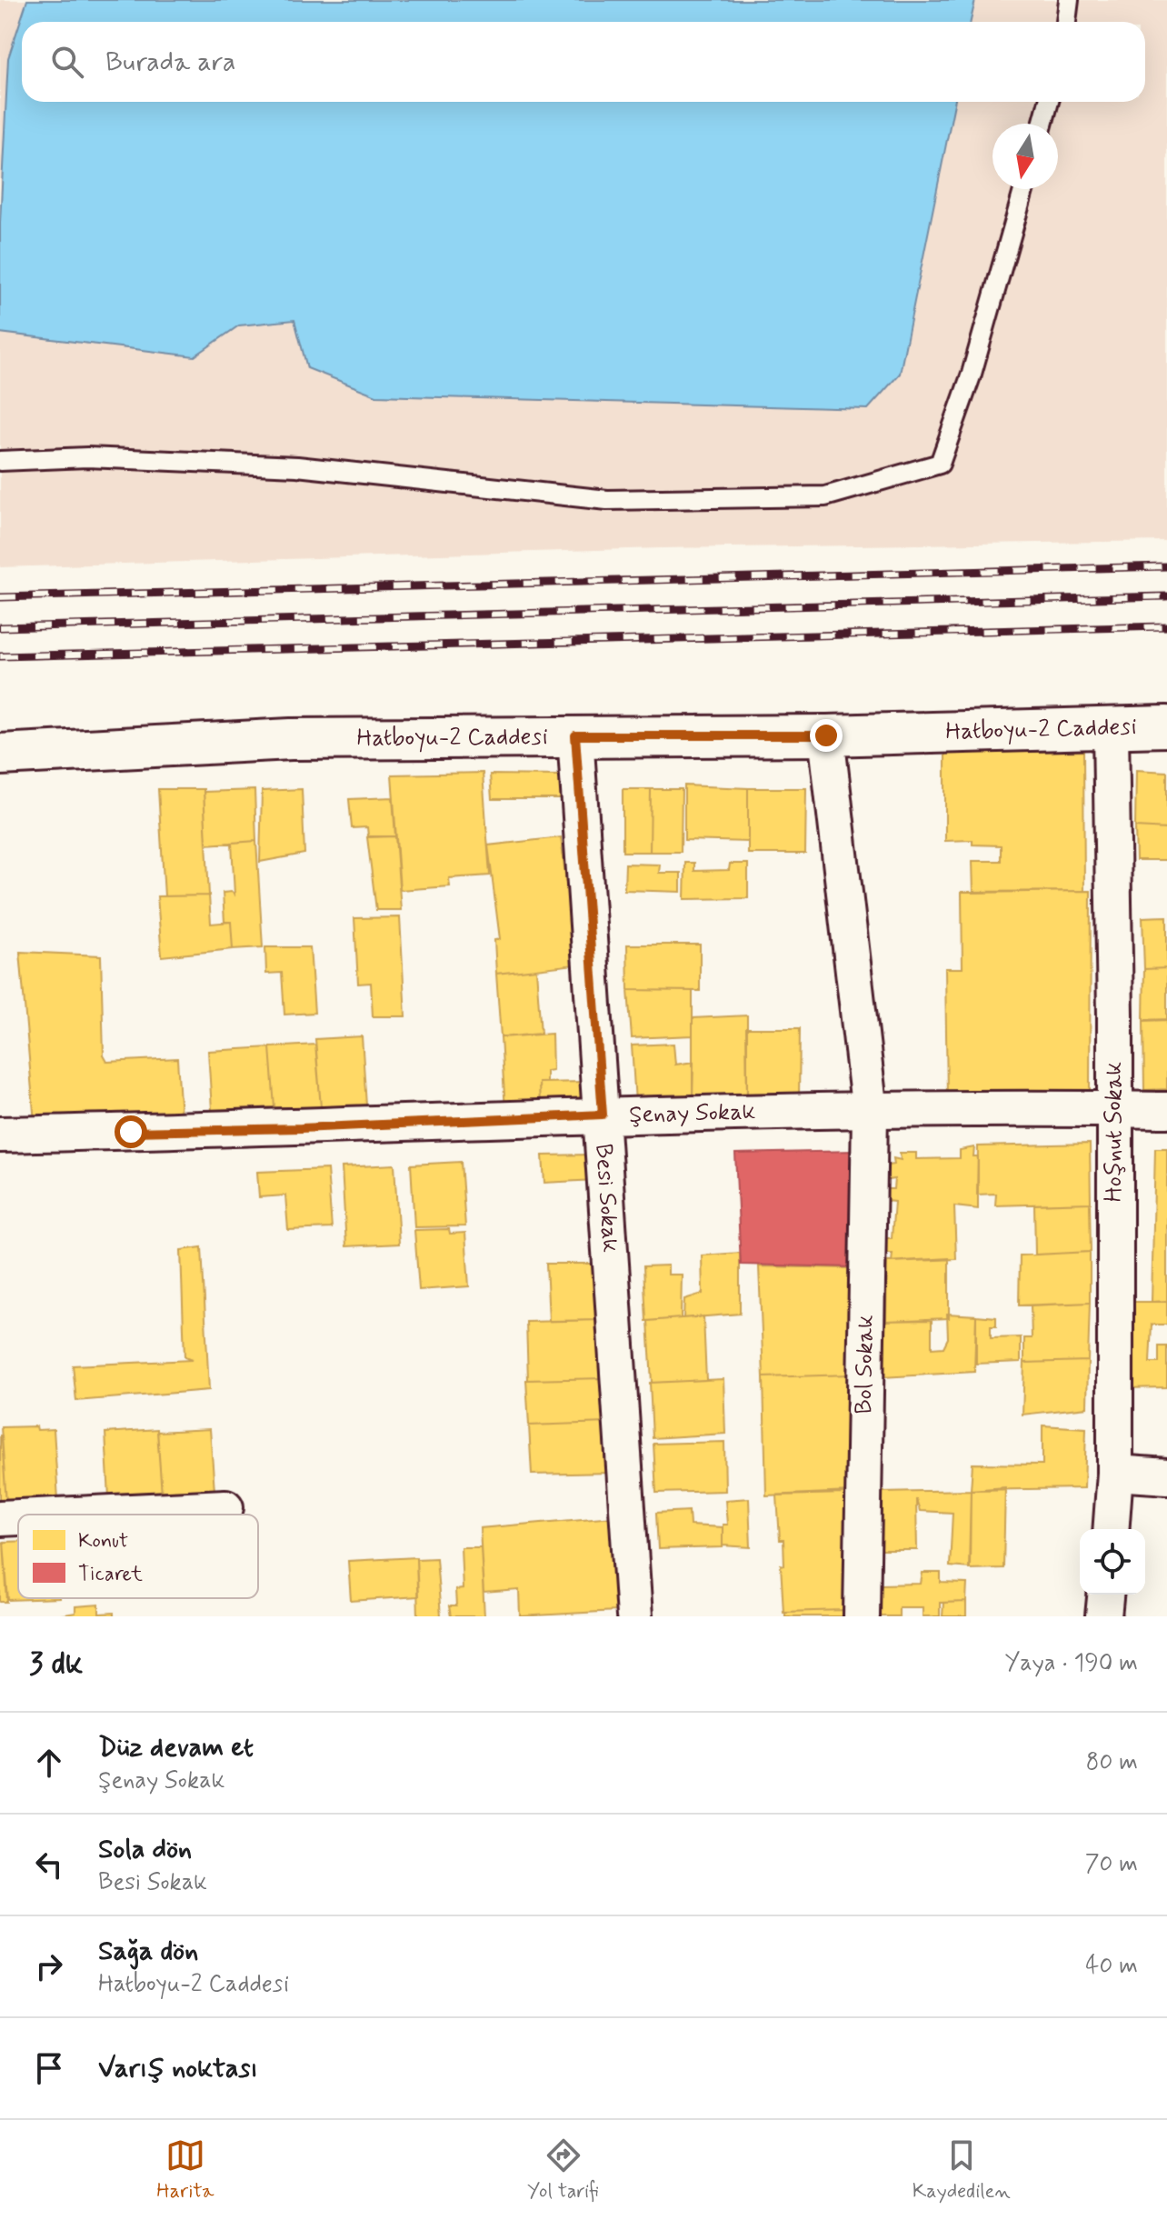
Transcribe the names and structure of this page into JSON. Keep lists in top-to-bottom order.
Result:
{
  "streets": {
    "main road": ["Hatboyu-2 Caddesi"],
    "street": [
      "Şenay Sokak",
      "Hoşnut Sokak",
      "Besi Sokak",
      "Bol Sokak"
    ]
  },
  "crossings": [
    ["Hatboyu-2 Caddesi", "Hoşnut Sokak"],
    ["Hatboyu-2 Caddesi", "Besi Sokak"],
    ["Hatboyu-2 Caddesi", "Bol Sokak"],
    ["Şenay Sokak", "Hoşnut Sokak"],
    ["Şenay Sokak", "Besi Sokak"],
    ["Şenay Sokak", "Bol Sokak"]
  ],
  "legend": ["Konut", "Ticaret"],
  "north": "bottom",
  "page": {
    "search": "Burada ara",
    "heading": ["3 dk", "Yaya · 190 m"],
    "list": [
      ["Düz devam et", "Şenay Sokak", "80 m"],
      ["Sola dön", "Besi Sokak", "70 m"],
      ["Sağa dön", "Hatboyu-2 Caddesi", "40 m"],
      "Varış noktası"
    ],
    "nav": ["Harita", "Yol tarifi", "Kaydedilen"]
  }
}
